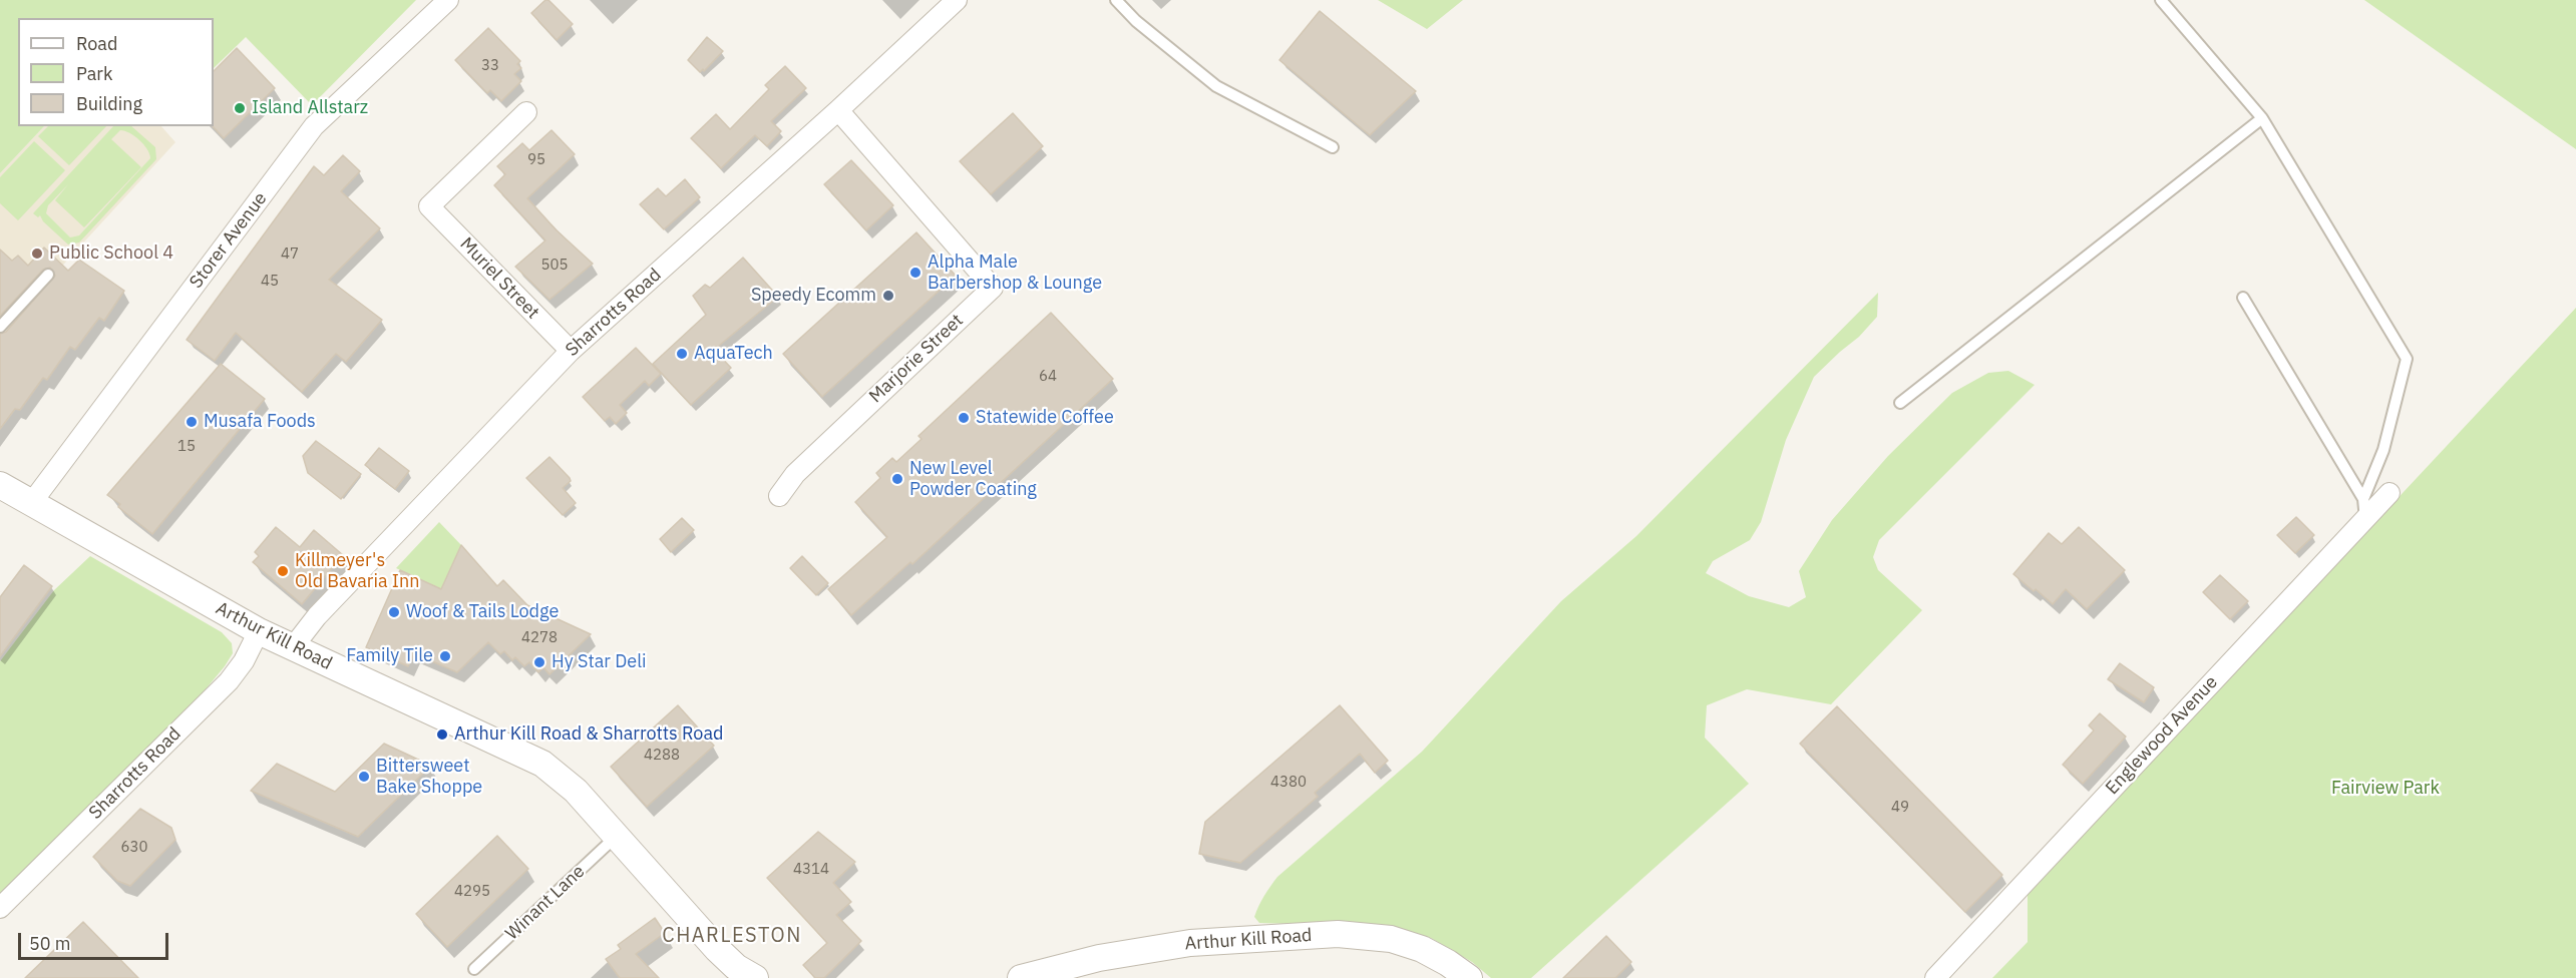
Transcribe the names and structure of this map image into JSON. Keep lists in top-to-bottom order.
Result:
{
  "streets": {
    "street": [
      "Storer Avenue",
      "Muriel Street",
      "Sharrotts Road",
      "Marjorie Street",
      "Arthur Kill Road",
      "Englewood Avenue"
    ],
    "lane": ["Winant Lane"]
  },
  "crossings": [
    ["Storer Avenue", "Arthur Kill Road"],
    ["Muriel Street", "Sharrotts Road"],
    ["Sharrotts Road", "Marjorie Street"],
    ["Sharrotts Road", "Arthur Kill Road"],
    ["Arthur Kill Road", "Winant Lane"]
  ],
  "districts": ["CHARLESTON"],
  "parks": ["Fairview Park"],
  "places": [
    "Island Allstarz",
    "Public School 4",
    "Alpha Male Barbershop & Lounge",
    "Speedy Ecomm",
    "AquaTech",
    "Statewide Coffee",
    "Musafa Foods",
    "New Level Powder Coating",
    "Killmeyer's Old Bavaria Inn",
    "Woof & Tails Lodge",
    "Family Tile",
    "Hy Star Deli",
    "Arthur Kill Road & Sharrotts Road",
    "Bittersweet Bake Shoppe"
  ],
  "house_numbers": [
    "33",
    "95",
    "47",
    "505",
    "45",
    "64",
    "15",
    "4278",
    "4288",
    "4380",
    "49",
    "630",
    "4314",
    "4295"
  ],
  "legend": ["Road", "Park", "Building"],
  "scale_bar": "50 m"
}
